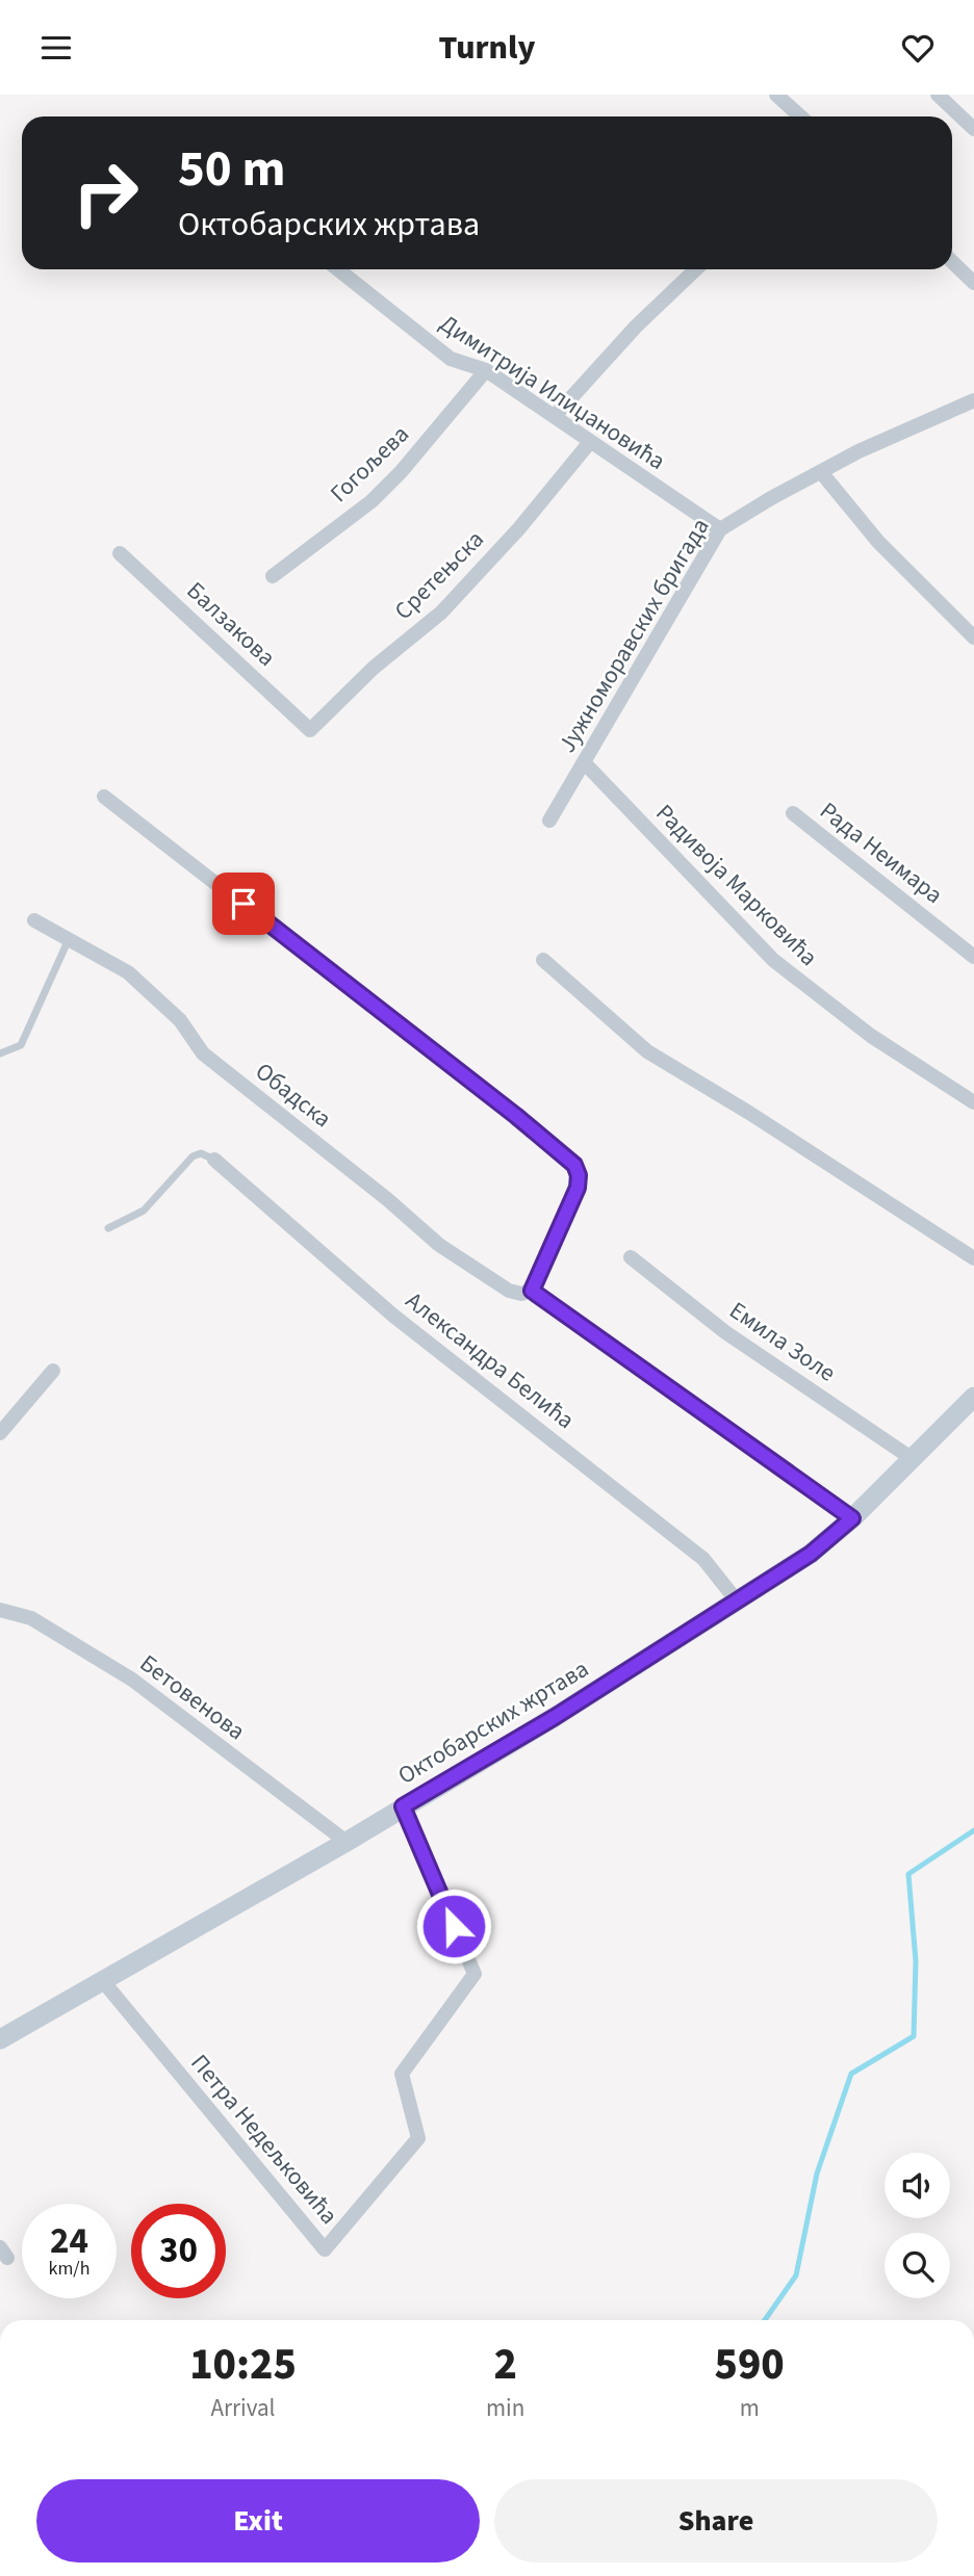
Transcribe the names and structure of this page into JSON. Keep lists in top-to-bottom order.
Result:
{
  "streets": {
    "street": [
      "Димитрија Илиџановића",
      "Гогољева",
      "Сретењска",
      "Балзакова",
      "Јужноморавских бригада",
      "Рада Неимара",
      "Радивоја Марковића",
      "Обадска",
      "Емила Золе",
      "Александра Белића",
      "Бетовенова",
      "Октобарских жртава",
      "Петра Недељковића"
    ]
  },
  "crossings": [
    ["Димитрија Илиџановића", "Гогољева"],
    ["Димитрија Илиџановића", "Сретењска"],
    ["Димитрија Илиџановића", "Јужноморавских бригада"],
    ["Сретењска", "Балзакова"],
    ["Јужноморавских бригада", "Радивоја Марковића"],
    ["Емила Золе", "Октобарских жртава"],
    ["Александра Белића", "Октобарских жртава"],
    ["Бетовенова", "Октобарских жртава"],
    ["Октобарских жртава", "Петра Недељковића"]
  ],
  "page": {
    "header": "Turnly",
    "turn": ["50 m", "Октобарских жртава"],
    "speed": "24 km/h",
    "limit": "30",
    "eta": [
      "10:25",
      "Arrival",
      "2",
      "min",
      "590",
      "m"
    ],
    "buttons": ["Exit", "Share"]
  }
}
